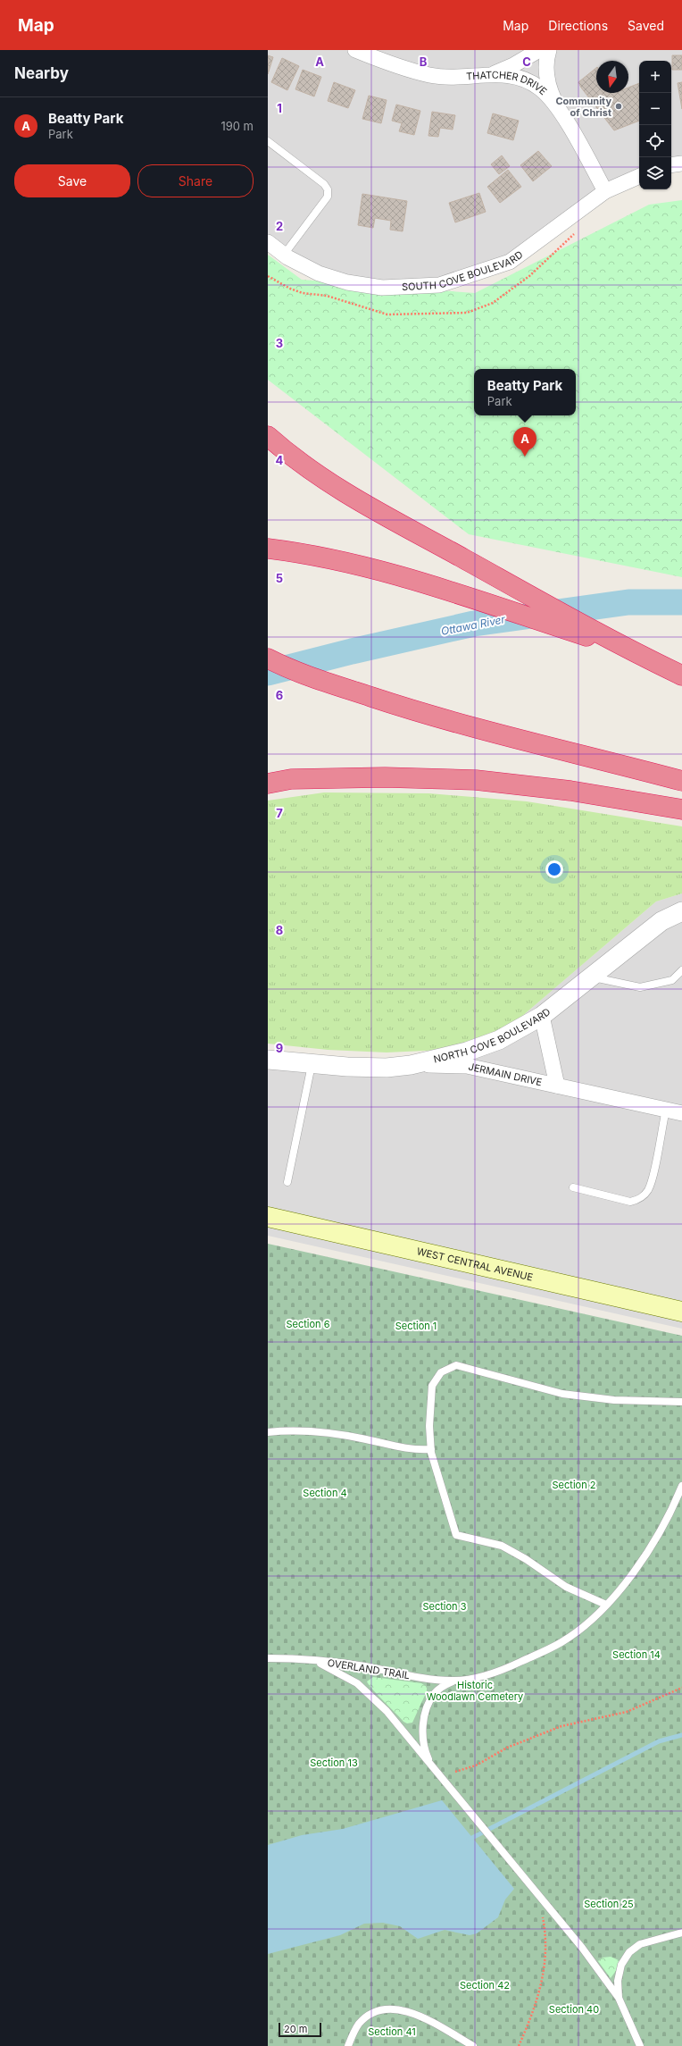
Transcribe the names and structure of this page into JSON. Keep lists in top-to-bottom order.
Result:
{
  "streets": {
    "main road": ["WEST CENTRAL AVENUE"],
    "street": [
      "THATCHER DRIVE",
      "SOUTH COVE BOULEVARD",
      "NORTH COVE BOULEVARD",
      "JERMAIN DRIVE"
    ],
    "lane": ["OVERLAND TRAIL"]
  },
  "crossings": [
    ["THATCHER DRIVE", "SOUTH COVE BOULEVARD"],
    ["NORTH COVE BOULEVARD", "JERMAIN DRIVE"]
  ],
  "water": ["Ottawa River"],
  "parks": [
    "Section 6",
    "Section 1",
    "Section 2",
    "Section 4",
    "Section 3",
    "Section 14",
    "Historic Woodlawn Cemetery",
    "Section 13",
    "Section 25",
    "Section 42",
    "Section 40",
    "Section 41"
  ],
  "places": ["Community of Christ"],
  "scale_bar": "20 m",
  "north": "bottom",
  "page": {
    "header": "Map",
    "nav": ["Map", "Directions", "Saved"],
    "heading": "Nearby",
    "map_buttons": ["+", "−"],
    "list": [
      {
        "mark": "A",
        "name": "Beatty Park",
        "note": "Park",
        "value": "190 m"
      }
    ],
    "buttons": ["Save", "Share"],
    "popup": ["Beatty Park", "Park"],
    "pins": "A",
    "scale": "20 m"
  },
  "grid": {
    "columns": ["A", "B", "C"],
    "rows": [
      "1",
      "2",
      "3",
      "4",
      "5",
      "6",
      "7",
      "8",
      "9"
    ]
  }
}
